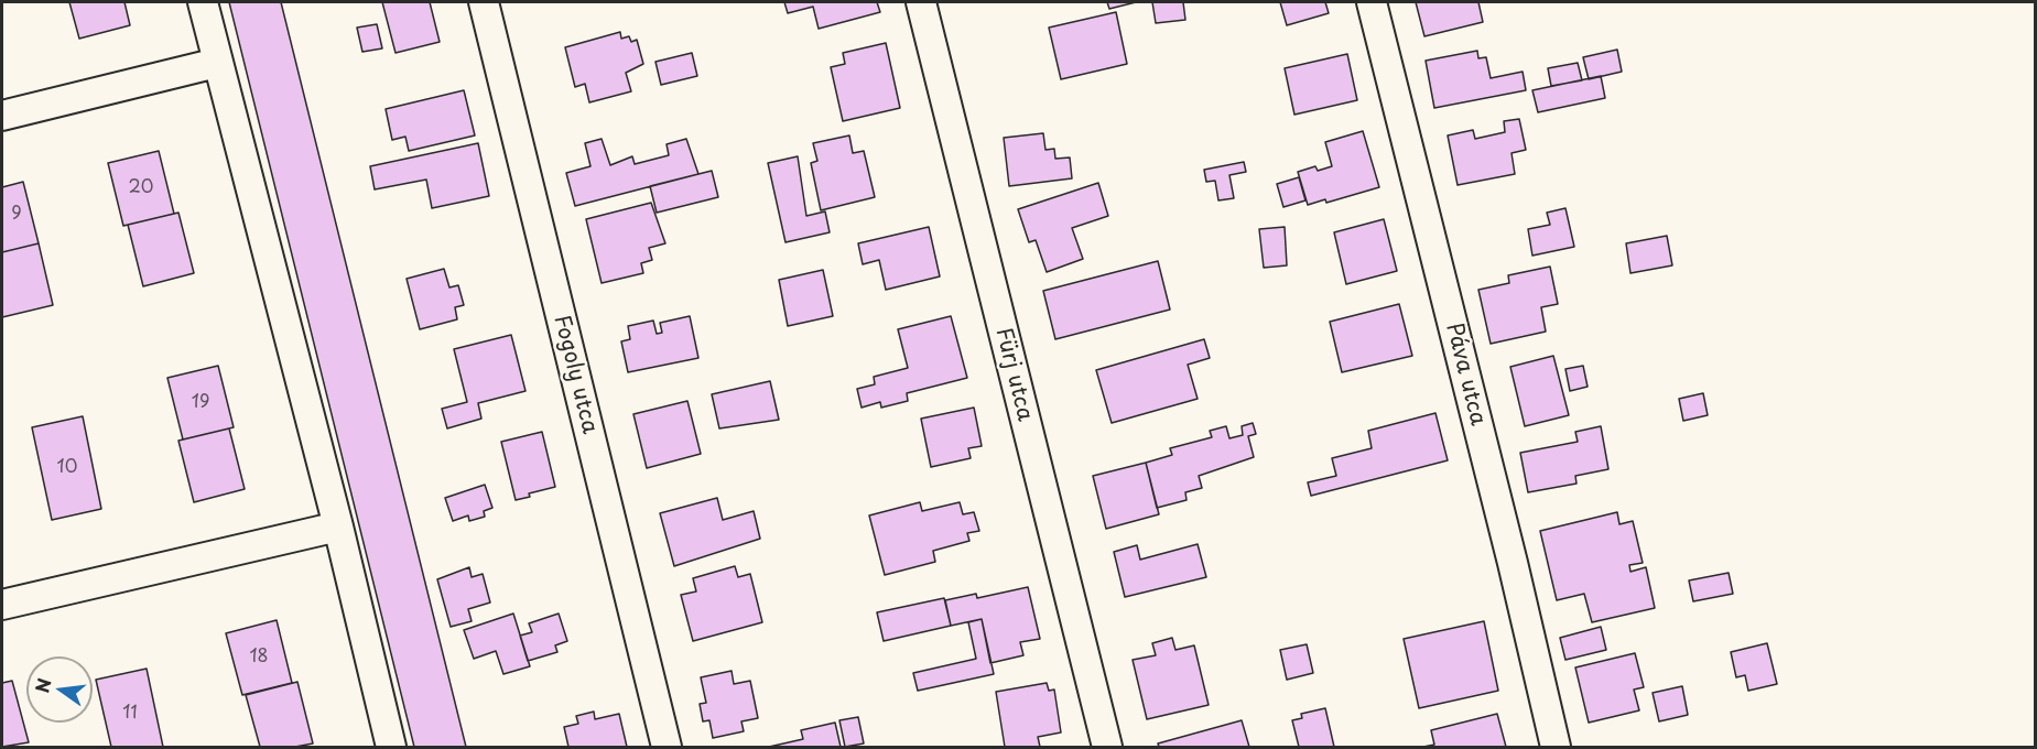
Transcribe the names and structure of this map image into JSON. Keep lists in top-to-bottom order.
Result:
{
  "streets": {
    "street": ["Fogoly utca", "Fürj utca", "Páva utca"]
  },
  "house_numbers": [
    "20",
    "9",
    "19",
    "10",
    "18",
    "11"
  ],
  "north": "left"
}
